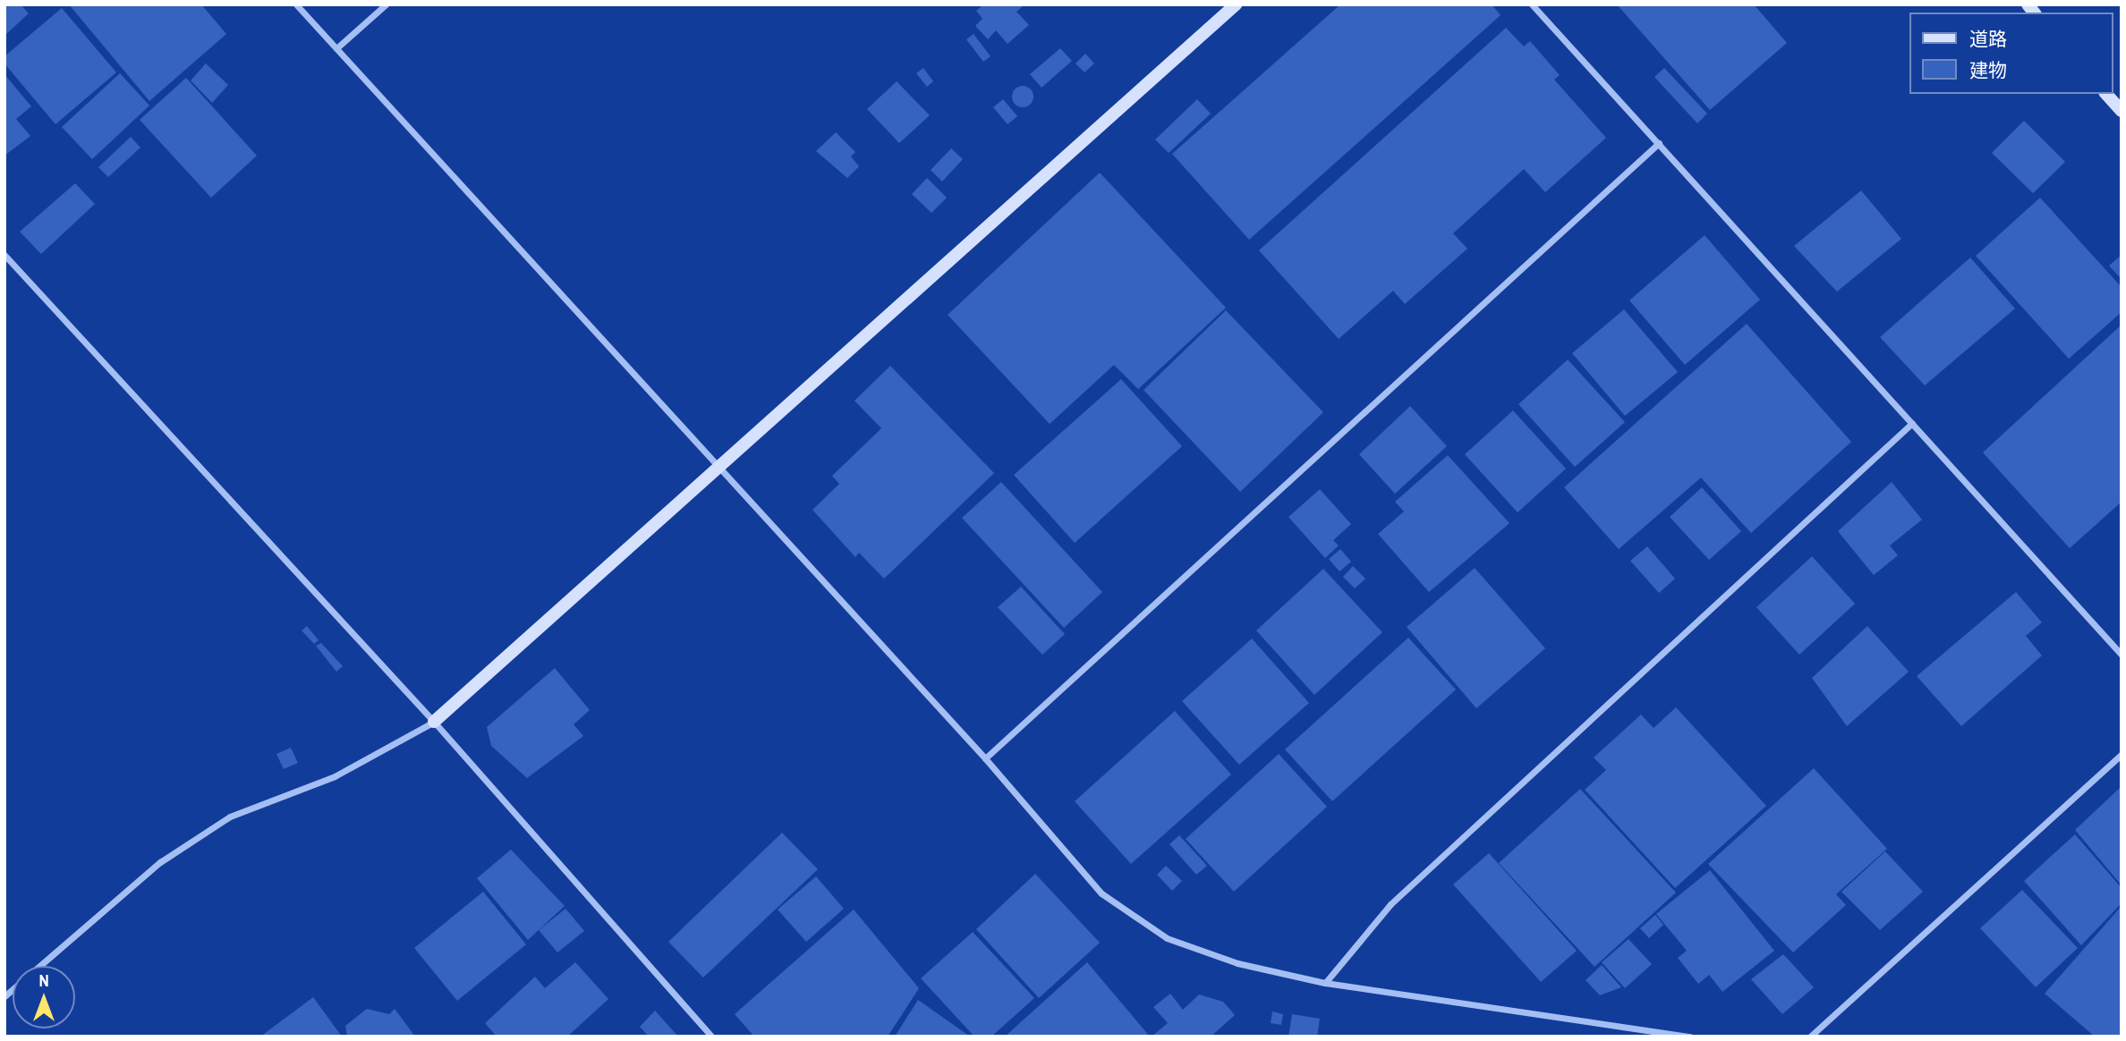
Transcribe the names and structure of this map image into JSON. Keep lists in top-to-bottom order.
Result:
{
  "legend": ["道路", "建物"],
  "north": "top"
}
